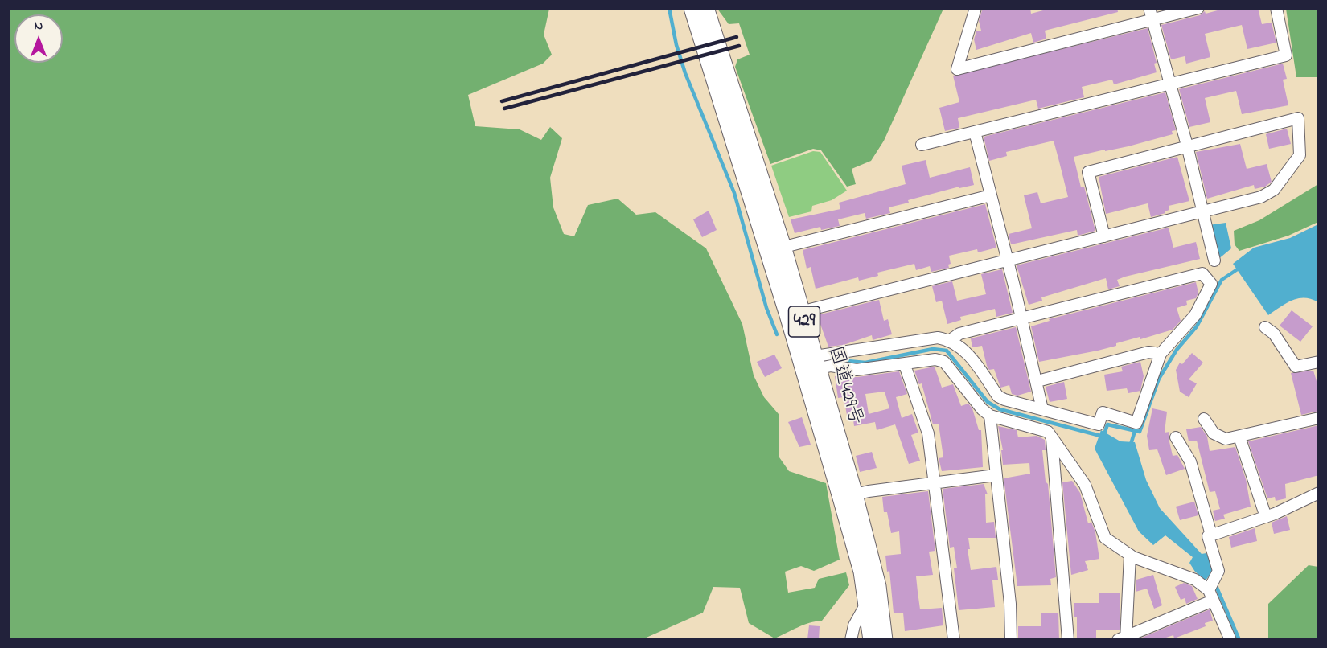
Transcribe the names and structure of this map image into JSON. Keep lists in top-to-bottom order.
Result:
{
  "streets": {
    "highway": ["429", "国道429号"]
  },
  "north": "top"
}
